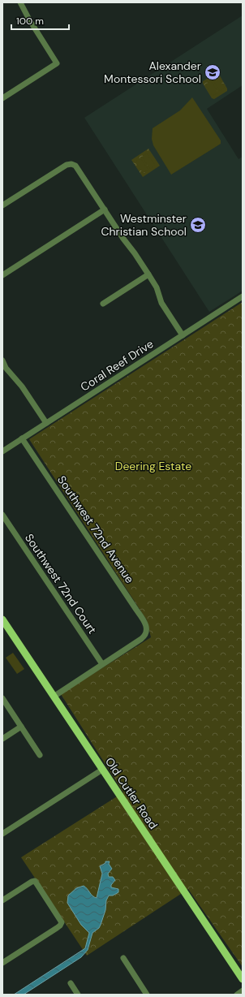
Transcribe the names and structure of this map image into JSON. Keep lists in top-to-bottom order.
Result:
{
  "streets": {
    "main road": ["Old Cutler Road"],
    "street": ["Coral Reef Drive", "Southwest 72nd Avenue", "Southwest 72nd Court"]
  },
  "crossings": [
    ["Coral Reef Drive", "Southwest 72nd Avenue"],
    ["Southwest 72nd Avenue", "Southwest 72nd Court"]
  ],
  "parks": ["Deering Estate"],
  "places": {
    "school or university": ["Alexander Montessori School", "Westminster Christian School"]
  },
  "scale_bar": "100 m"
}
